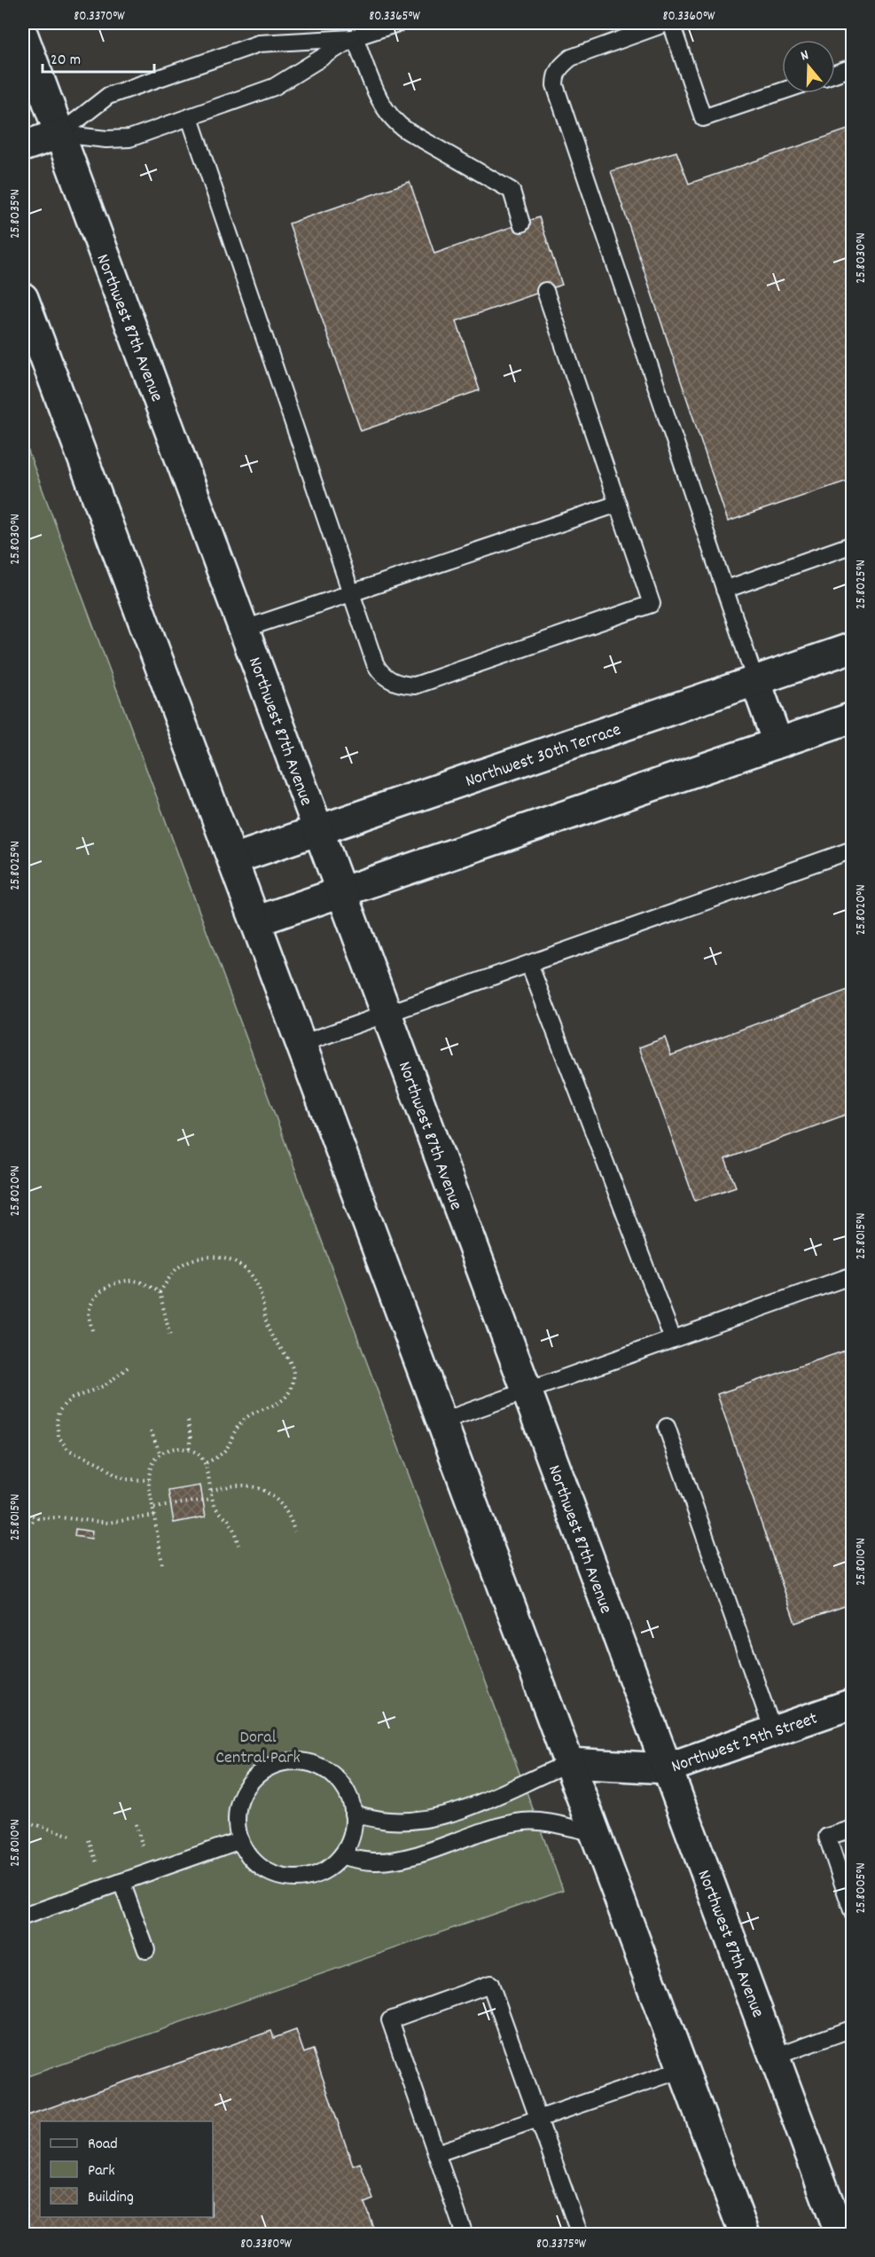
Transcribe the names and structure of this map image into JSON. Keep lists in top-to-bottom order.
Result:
{
  "streets": {
    "main road": ["Northwest 87th Avenue", "Northwest 30th Terrace", "Northwest 29th Street"]
  },
  "crossings": [
    ["Northwest 87th Avenue", "Northwest 30th Terrace"],
    ["Northwest 87th Avenue", "Northwest 29th Street"]
  ],
  "parks": ["Doral Central Park"],
  "legend": ["Road", "Park", "Building"],
  "scale_bar": "20 m",
  "north": "top",
  "coordinates": [
    "80.3370°W",
    "80.3365°W",
    "80.3360°W",
    "25.8035°N",
    "25.8030°N",
    "25.8025°N",
    "25.8020°N",
    "25.8015°N",
    "25.8010°N",
    "25.8005°N",
    "80.3380°W",
    "80.3375°W"
  ]
}
